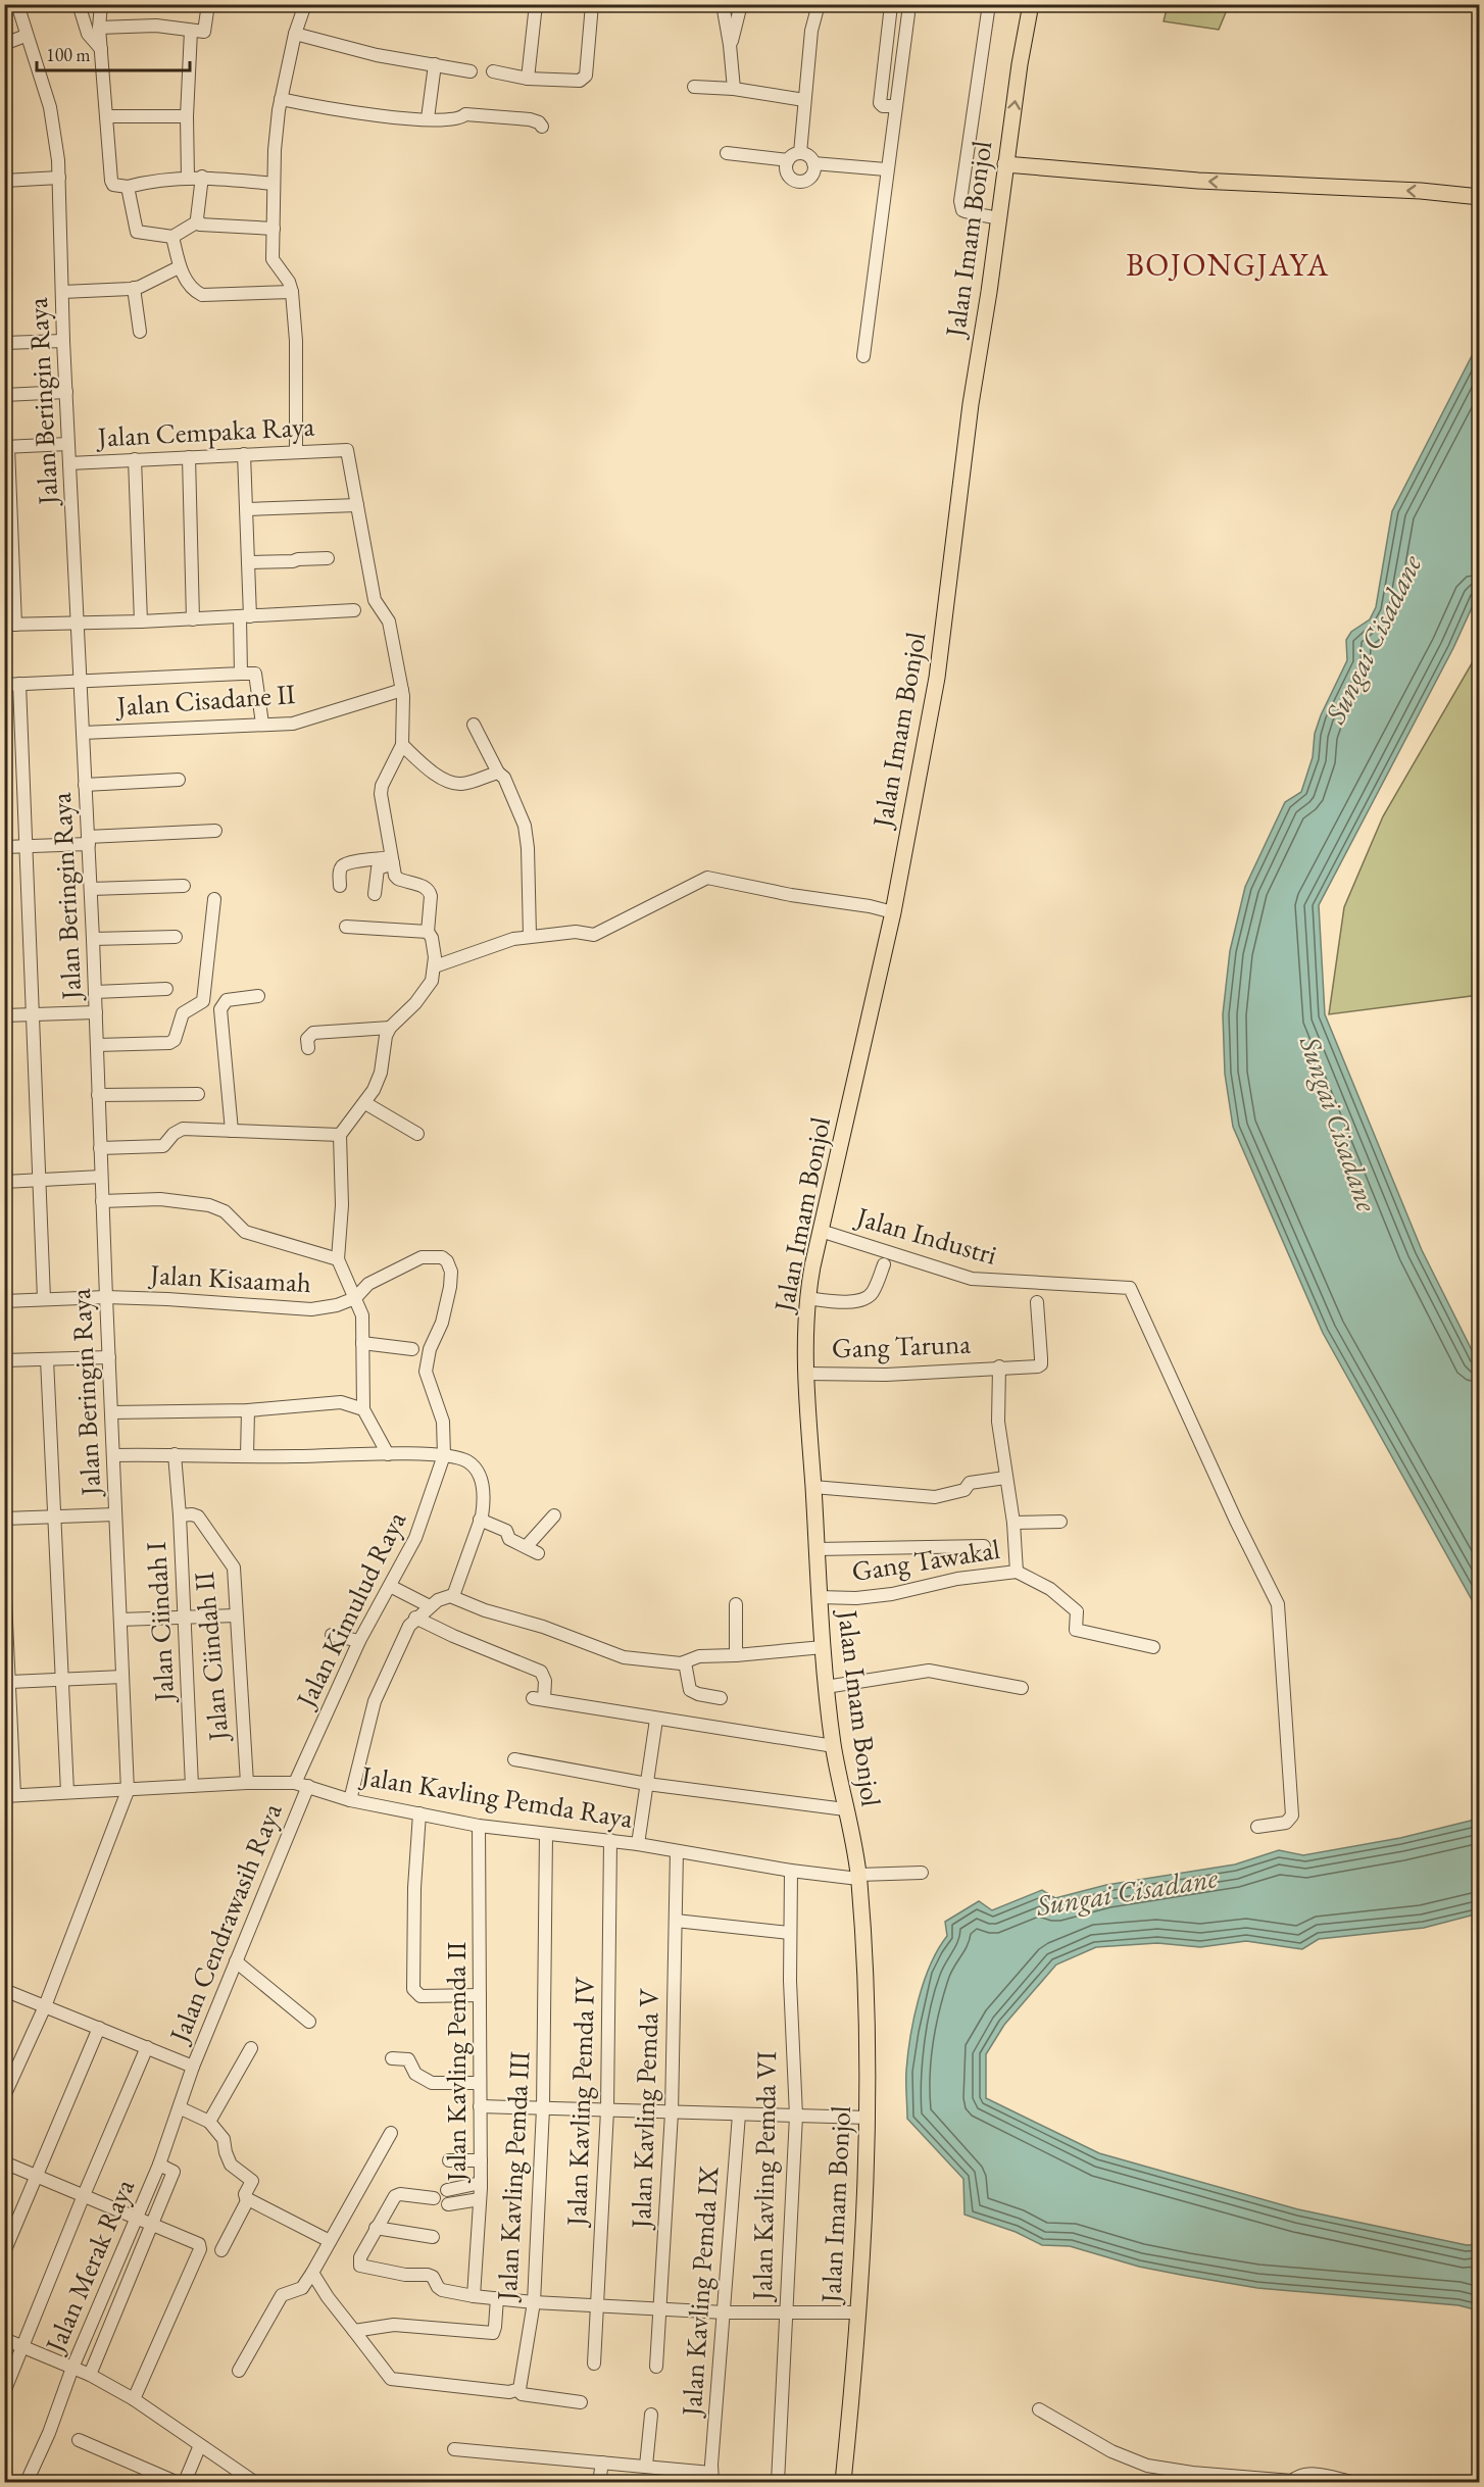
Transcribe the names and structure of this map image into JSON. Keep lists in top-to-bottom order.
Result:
{
  "streets": {
    "main road": ["Jalan Imam Bonjol"],
    "street": [
      "Jalan Beringin Raya",
      "Jalan Cempaka Raya",
      "Jalan Cisadane II",
      "Jalan Industri",
      "Jalan Kisaamah",
      "Gang Taruna",
      "Gang Tawakal",
      "Jalan Kimulud Raya",
      "Jalan Ciindah I",
      "Jalan Ciindah II",
      "Jalan Kavling Pemda Raya",
      "Jalan Cendrawasih Raya",
      "Jalan Kavling Pemda II",
      "Jalan Kavling Pemda IV",
      "Jalan Kavling Pemda V",
      "Jalan Kavling Pemda III",
      "Jalan Kavling Pemda VI",
      "Jalan Merak Raya",
      "Jalan Kavling Pemda IX"
    ]
  },
  "crossings": [
    ["Jalan Imam Bonjol", "Jalan Industri"],
    ["Jalan Imam Bonjol", "Gang Taruna"],
    ["Jalan Imam Bonjol", "Gang Tawakal"],
    ["Jalan Imam Bonjol", "Jalan Kavling Pemda Raya"],
    ["Jalan Beringin Raya", "Jalan Cempaka Raya"],
    ["Jalan Beringin Raya", "Jalan Cisadane II"],
    ["Jalan Beringin Raya", "Jalan Kisaamah"],
    ["Jalan Beringin Raya", "Jalan Kavling Pemda Raya"],
    ["Jalan Kisaamah", "Jalan Kimulud Raya"],
    ["Jalan Kimulud Raya", "Jalan Kavling Pemda Raya"],
    ["Jalan Kimulud Raya", "Jalan Cendrawasih Raya"],
    ["Jalan Ciindah I", "Jalan Ciindah II"],
    ["Jalan Ciindah I", "Jalan Kavling Pemda Raya"],
    ["Jalan Ciindah II", "Jalan Kavling Pemda Raya"],
    ["Jalan Kavling Pemda Raya", "Jalan Cendrawasih Raya"],
    ["Jalan Kavling Pemda Raya", "Jalan Kavling Pemda II"],
    ["Jalan Kavling Pemda Raya", "Jalan Kavling Pemda IV"],
    ["Jalan Kavling Pemda Raya", "Jalan Kavling Pemda V"],
    ["Jalan Kavling Pemda Raya", "Jalan Kavling Pemda III"],
    ["Jalan Kavling Pemda Raya", "Jalan Kavling Pemda VI"],
    ["Jalan Cendrawasih Raya", "Jalan Merak Raya"]
  ],
  "districts": ["BOJONGJAYA"],
  "water": ["Sungai Cisadane"],
  "scale_bar": "100 m"
}
